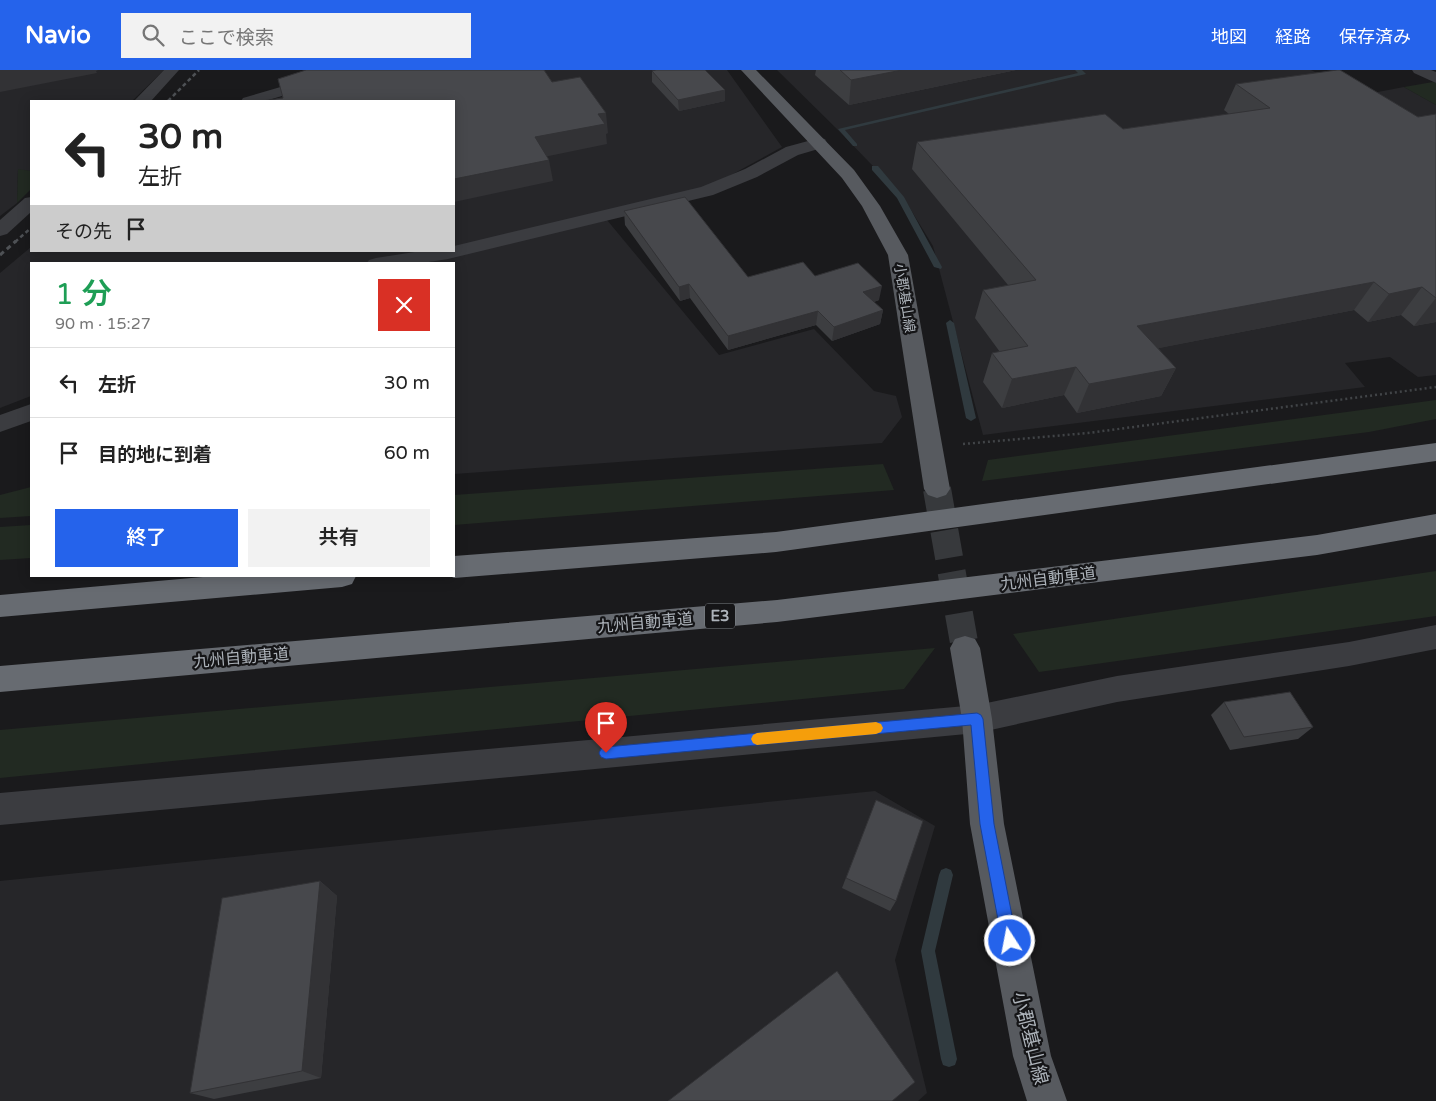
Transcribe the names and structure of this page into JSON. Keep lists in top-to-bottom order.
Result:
{
  "streets": {
    "highway": ["九州自動車道", "E3"],
    "main road": ["小郡基山線"]
  },
  "page": {
    "header": "Navio",
    "search": "ここで検索",
    "nav": ["地図", "経路", "保存済み"],
    "turn": ["30 m", "左折"],
    "then": "その先",
    "heading": ["1 分", "90 m · 15:27"],
    "list": [
      {
        "name": "左折",
        "value": "30 m"
      },
      {
        "name": "目的地に到着",
        "value": "60 m"
      }
    ],
    "buttons": ["終了", "共有"]
  }
}
